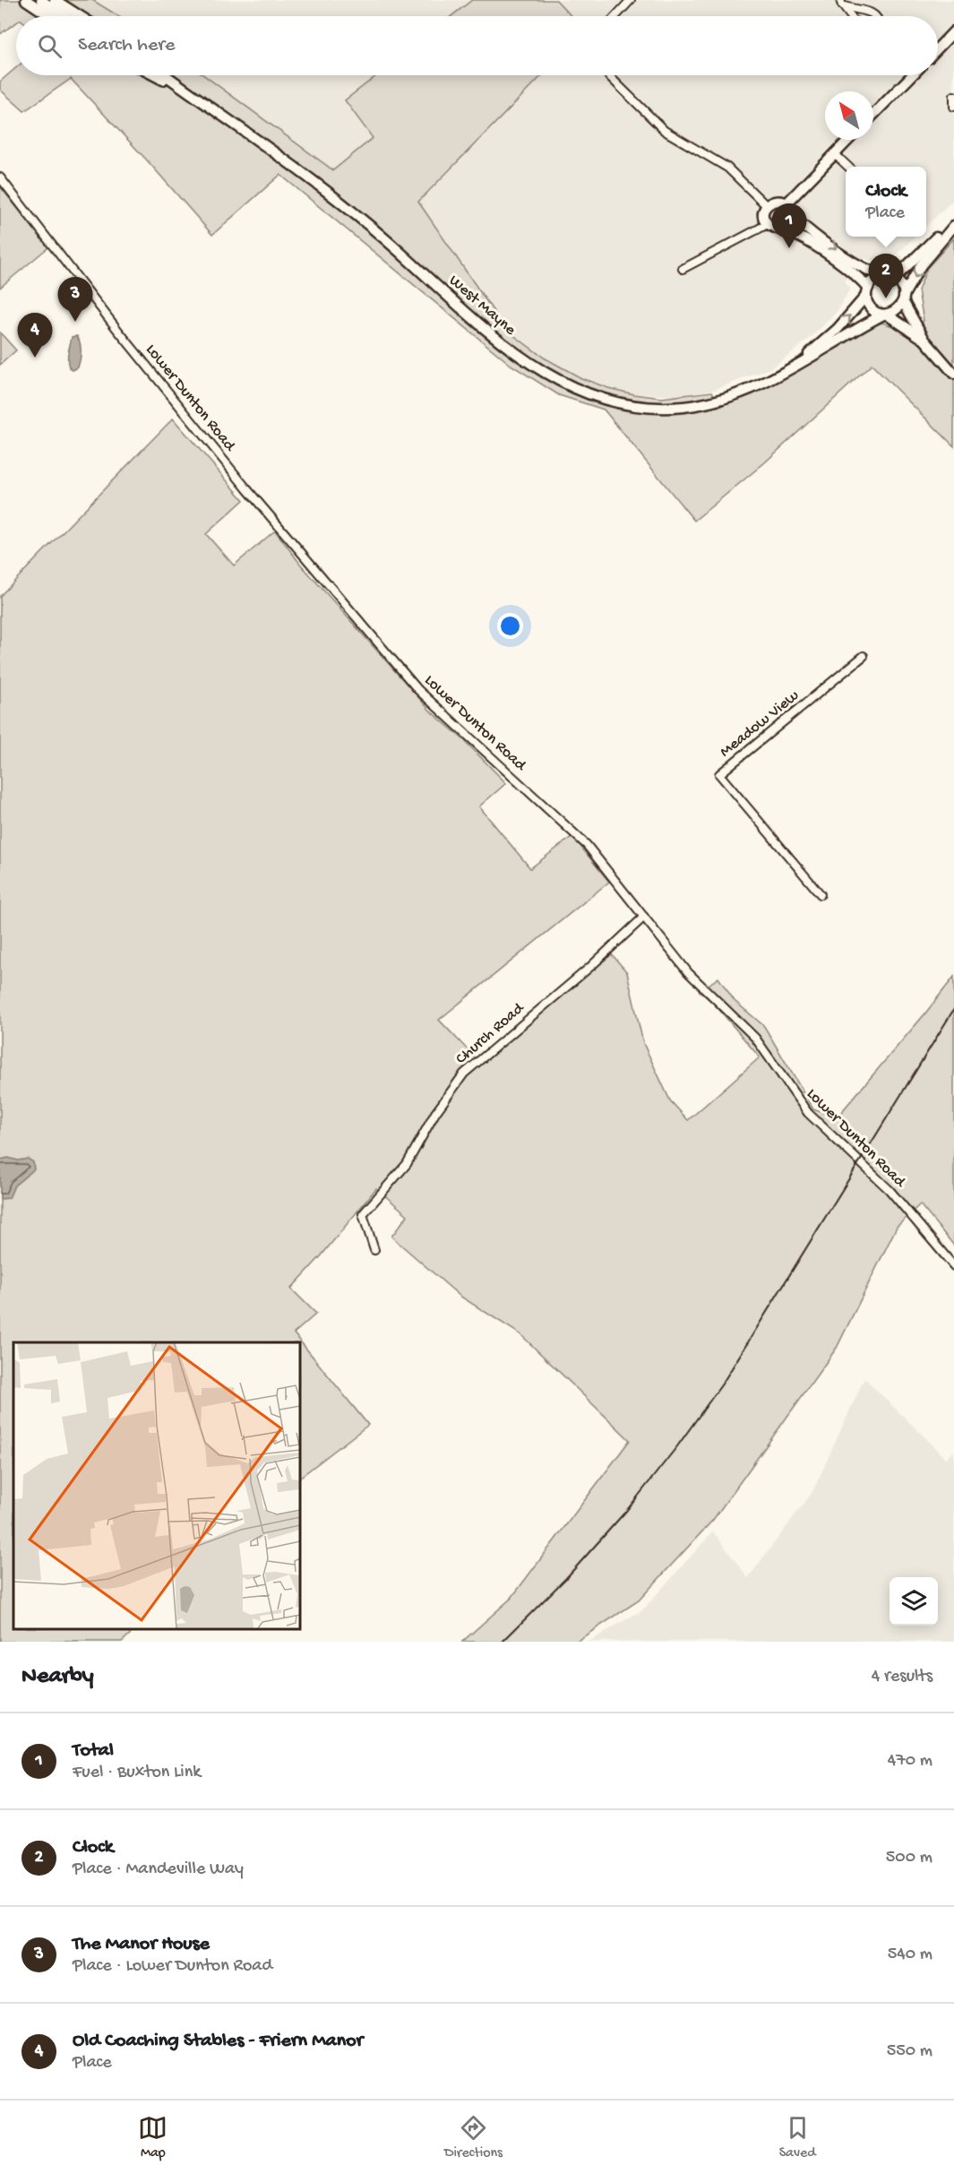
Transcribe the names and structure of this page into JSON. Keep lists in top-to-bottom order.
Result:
{
  "streets": {
    "main road": ["West Mayne"],
    "street": ["Lower Dunton Road", "Meadow View", "Church Road"]
  },
  "crossings": [
    ["Lower Dunton Road", "Church Road"]
  ],
  "north": "top left",
  "page": {
    "search": "Search here",
    "popup": ["Clock", "Place"],
    "pins": [
      "1",
      "2",
      "3",
      "4"
    ],
    "heading": ["Nearby", "4 results"],
    "list": [
      {
        "mark": "1",
        "name": "Total",
        "note": "Fuel · Buxton Link",
        "value": "470 m"
      },
      {
        "mark": "2",
        "name": "Clock",
        "note": "Place · Mandeville Way",
        "value": "500 m"
      },
      {
        "mark": "3",
        "name": "The Manor House",
        "note": "Place · Lower Dunton Road",
        "value": "540 m"
      },
      {
        "mark": "4",
        "name": "Old Coaching Stables - Friern Manor",
        "note": "Place",
        "value": "550 m"
      }
    ],
    "nav": ["Map", "Directions", "Saved"]
  }
}
